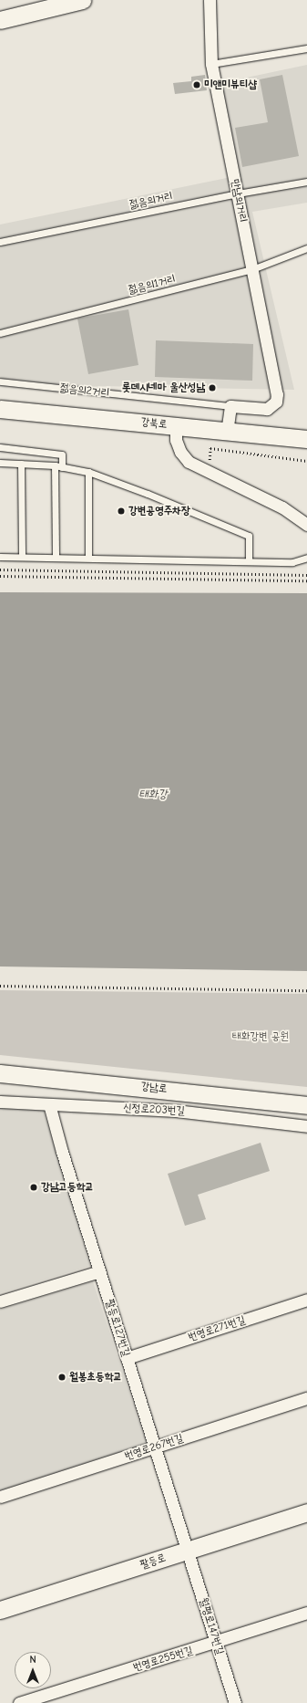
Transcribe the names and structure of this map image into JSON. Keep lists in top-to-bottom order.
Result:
{
  "streets": {
    "main road": ["강북로", "강남로", "팔등로"],
    "street": [
      "만남의거리",
      "젊음의2거리",
      "신정로203번길",
      "팔등로127번길",
      "번영로271번길",
      "번영로267번길",
      "월평로147번길",
      "번영로255번길"
    ],
    "lane": ["젊음의거리", "젊음의1거리"]
  },
  "crossings": [
    ["젊음의거리", "만남의거리"],
    ["만남의거리", "젊음의1거리"],
    ["만남의거리", "젊음의2거리"],
    ["신정로203번길", "팔등로127번길"],
    ["팔등로127번길", "번영로271번길"],
    ["팔등로127번길", "번영로267번길"],
    ["팔등로127번길", "팔등로"],
    ["팔등로127번길", "월평로147번길"],
    ["팔등로", "월평로147번길"],
    ["월평로147번길", "번영로255번길"]
  ],
  "water": ["태화강"],
  "parks": ["태화강변 공원"],
  "places": [
    "미앤미뷰티샵",
    "롯데시네마 울산성남",
    "강변공영주차장",
    "강남고등학교",
    "월봉초등학교"
  ],
  "north": "top"
}
